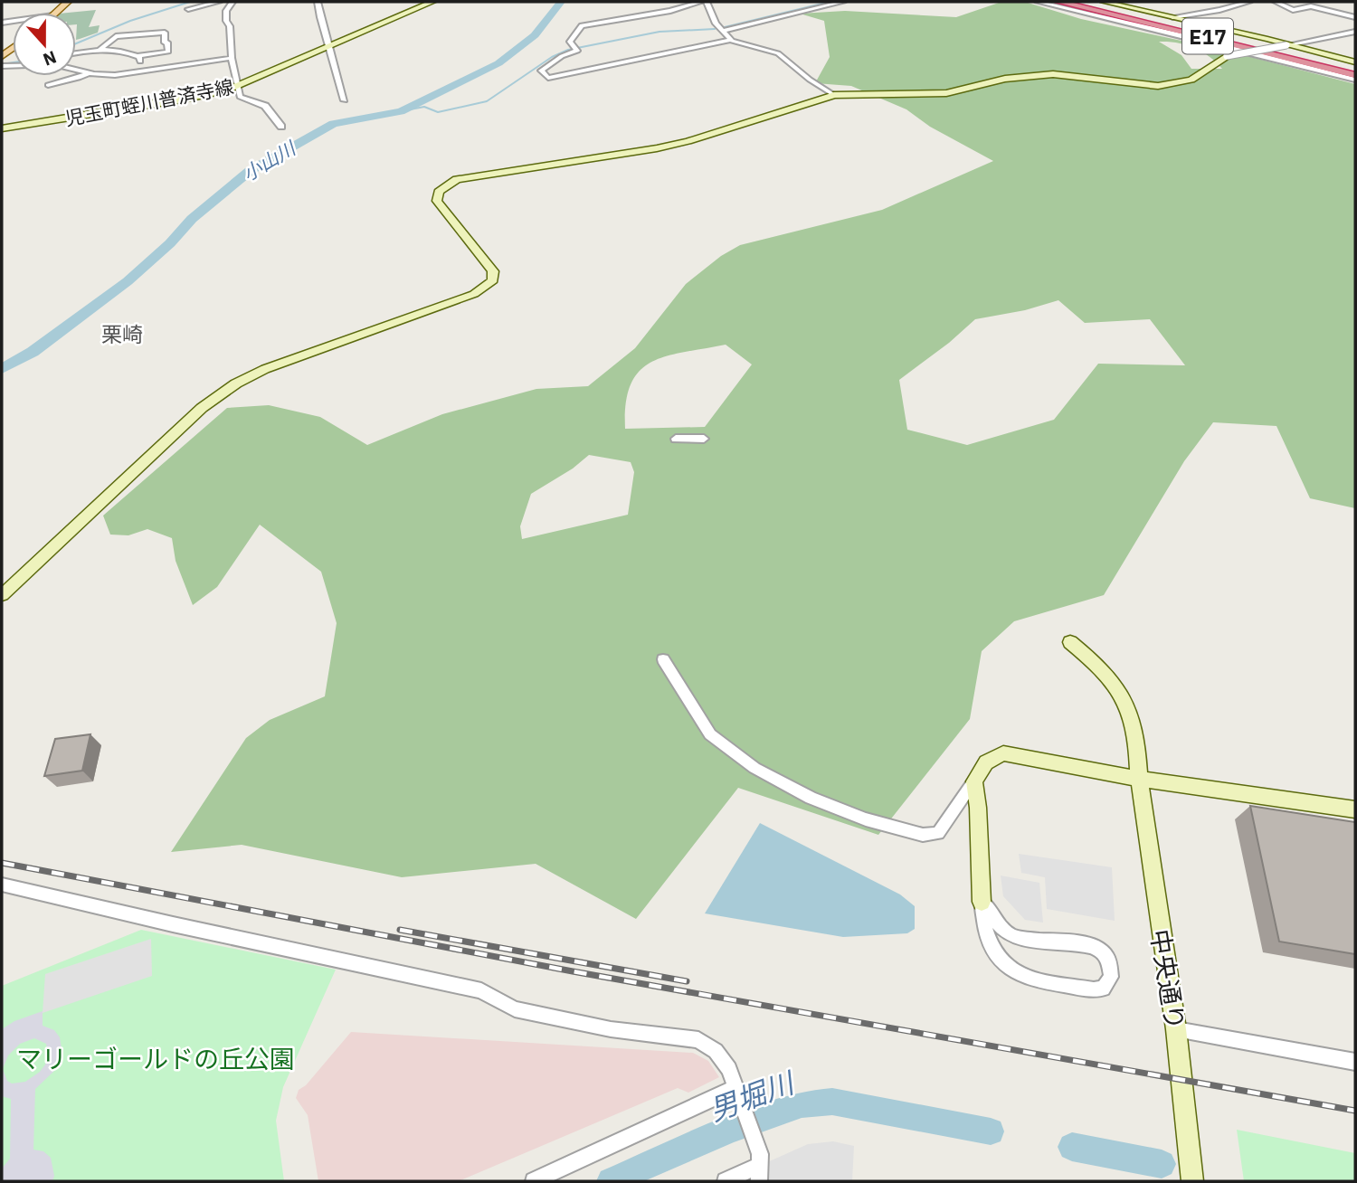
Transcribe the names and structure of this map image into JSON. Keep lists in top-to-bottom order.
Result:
{
  "streets": {
    "highway": ["E17"],
    "street": ["児玉町蛭川普済寺線", "中央通り"]
  },
  "districts": ["栗崎"],
  "water": ["小山川", "男堀川"],
  "parks": ["マリーゴールドの丘公園"],
  "north": "bottom"
}
